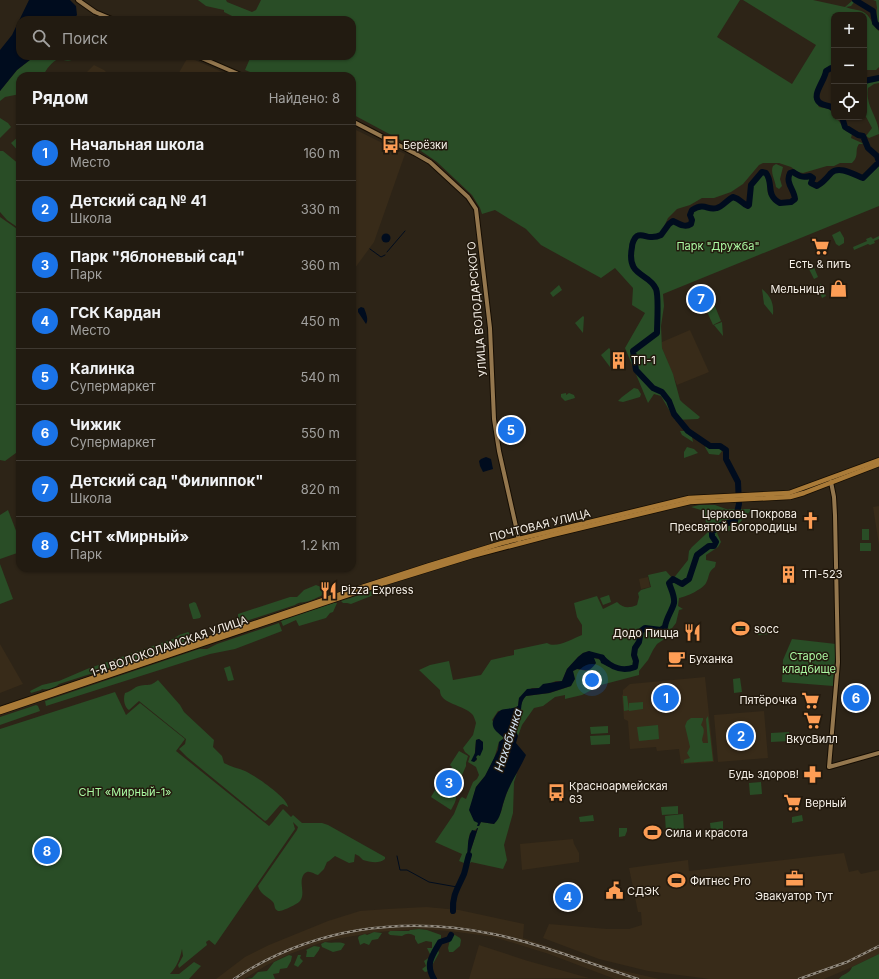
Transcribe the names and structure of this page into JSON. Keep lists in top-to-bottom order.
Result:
{
  "streets": {
    "main road": ["ПОЧТОВАЯ УЛИЦА", "1-Я ВОЛОКОЛАМСКАЯ УЛИЦА"],
    "street": ["УЛИЦА ВОЛОДАРСКОГО"]
  },
  "crossings": [
    ["УЛИЦА ВОЛОДАРСКОГО", "ПОЧТОВАЯ УЛИЦА"],
    ["ПОЧТОВАЯ УЛИЦА", "1-Я ВОЛОКОЛАМСКАЯ УЛИЦА"]
  ],
  "water": ["Нахабинка"],
  "parks": ["Парк \"Дружба\"", "Старое кладбище", "СНТ «Мирный-1»"],
  "places": {
    "bus stop": ["Берёзки", "Красноармейская 63"],
    "supermarket": [
      "Есть & пить",
      "Пятёрочка",
      "ВкусВилл",
      "Верный"
    ],
    "shop": ["Мельница"],
    "building": ["ТП-1", "ТП-523"],
    "church": ["Церковь Покрова Пресвятой Богородицы"],
    "restaurant": ["Pizza Express", "Додо Пицца"],
    "sports": ["socc", "Сила и красота", "Фитнес Pro"],
    "cafe": ["Буханка"],
    "pharmacy": ["Будь здоров!"],
    "office": ["Эвакуатор Тут"],
    "public building": ["СДЭК"]
  },
  "page": {
    "map_buttons": ["+", "−"],
    "search": "Поиск",
    "heading": ["Рядом", "Найдено: 8"],
    "list": [
      {
        "mark": "1",
        "name": "Начальная школа",
        "note": "Место",
        "value": "160 m"
      },
      {
        "mark": "2",
        "name": "Детский сад № 41",
        "note": "Школа",
        "value": "330 m"
      },
      {
        "mark": "3",
        "name": "Парк \"Яблоневый сад\"",
        "note": "Парк",
        "value": "360 m"
      },
      {
        "mark": "4",
        "name": "ГСК Кардан",
        "note": "Место",
        "value": "450 m"
      },
      {
        "mark": "5",
        "name": "Калинка",
        "note": "Супермаркет",
        "value": "540 m"
      },
      {
        "mark": "6",
        "name": "Чижик",
        "note": "Супермаркет",
        "value": "550 m"
      },
      {
        "mark": "7",
        "name": "Детский сад \"Филиппок\"",
        "note": "Школа",
        "value": "820 m"
      },
      {
        "mark": "8",
        "name": "СНТ «Мирный»",
        "note": "Парк",
        "value": "1.2 km"
      }
    ],
    "pins": [
      "7",
      "5",
      "1",
      "6",
      "2",
      "3",
      "8",
      "4"
    ]
  }
}
